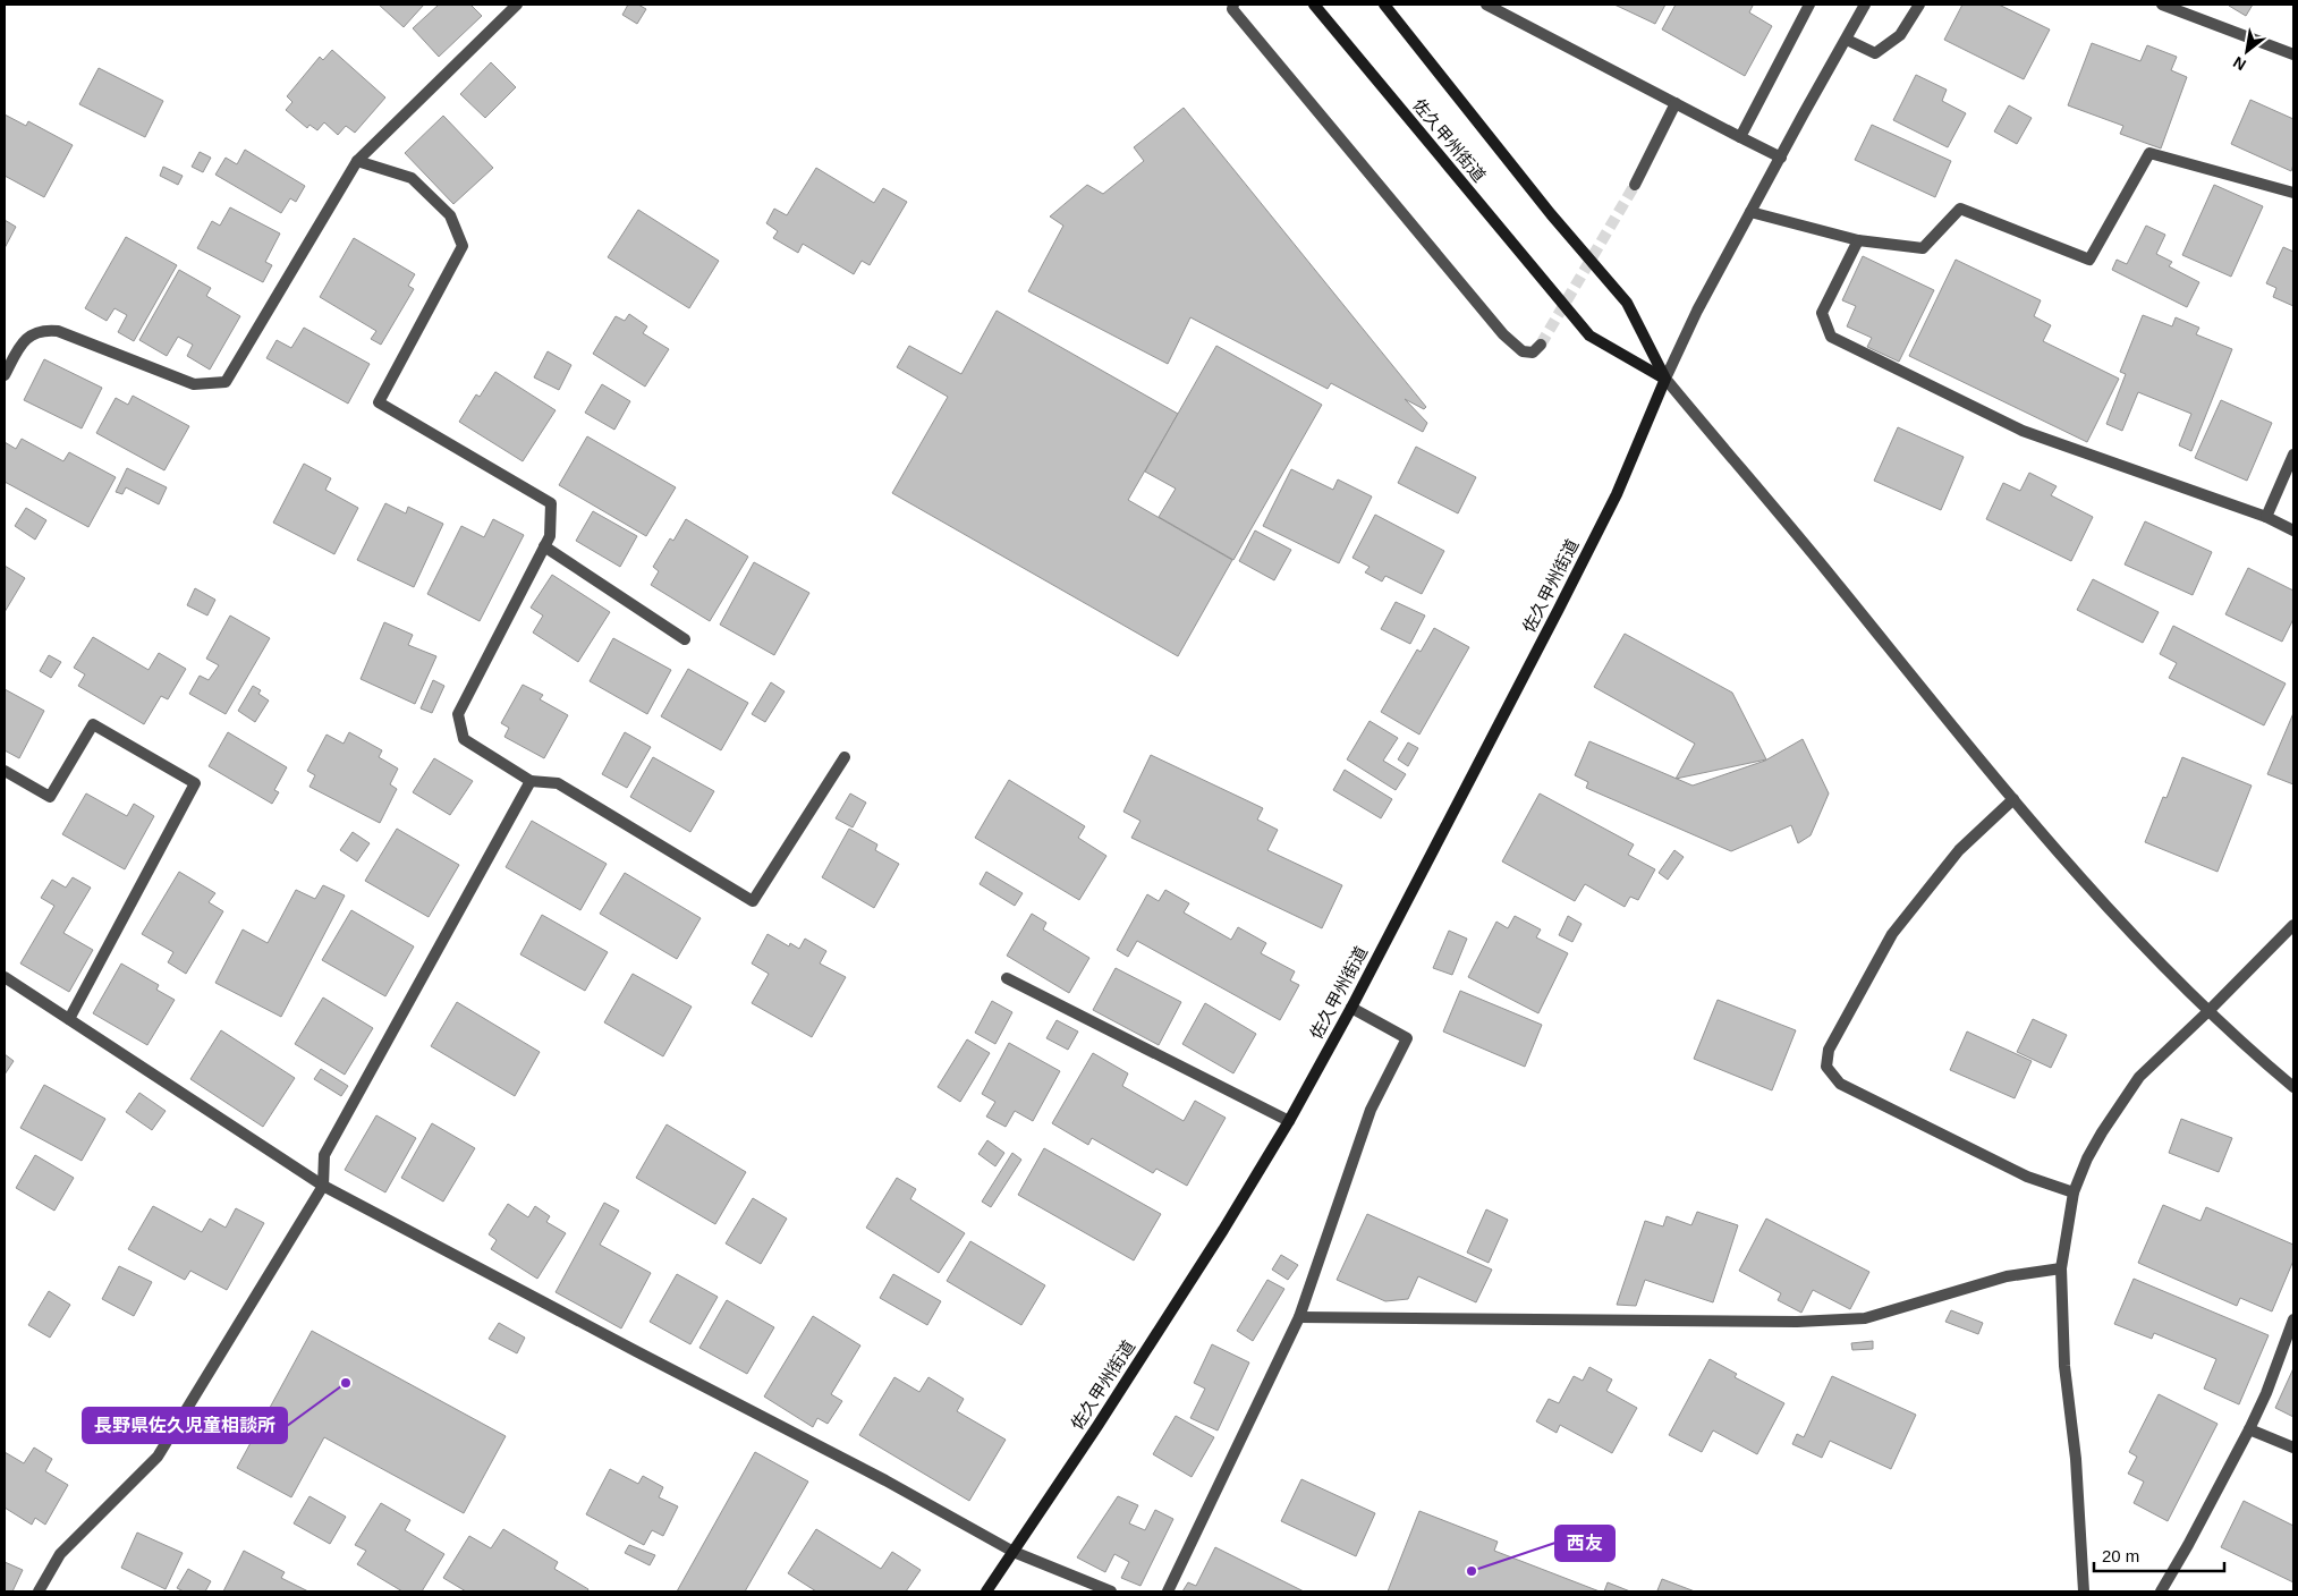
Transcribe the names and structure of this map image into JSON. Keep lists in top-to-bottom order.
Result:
{
  "streets": {
    "main road": ["佐久甲州街道"]
  },
  "places": ["長野県佐久児童相談所", "西友"],
  "scale_bar": "20 m",
  "north": "bottom left"
}
